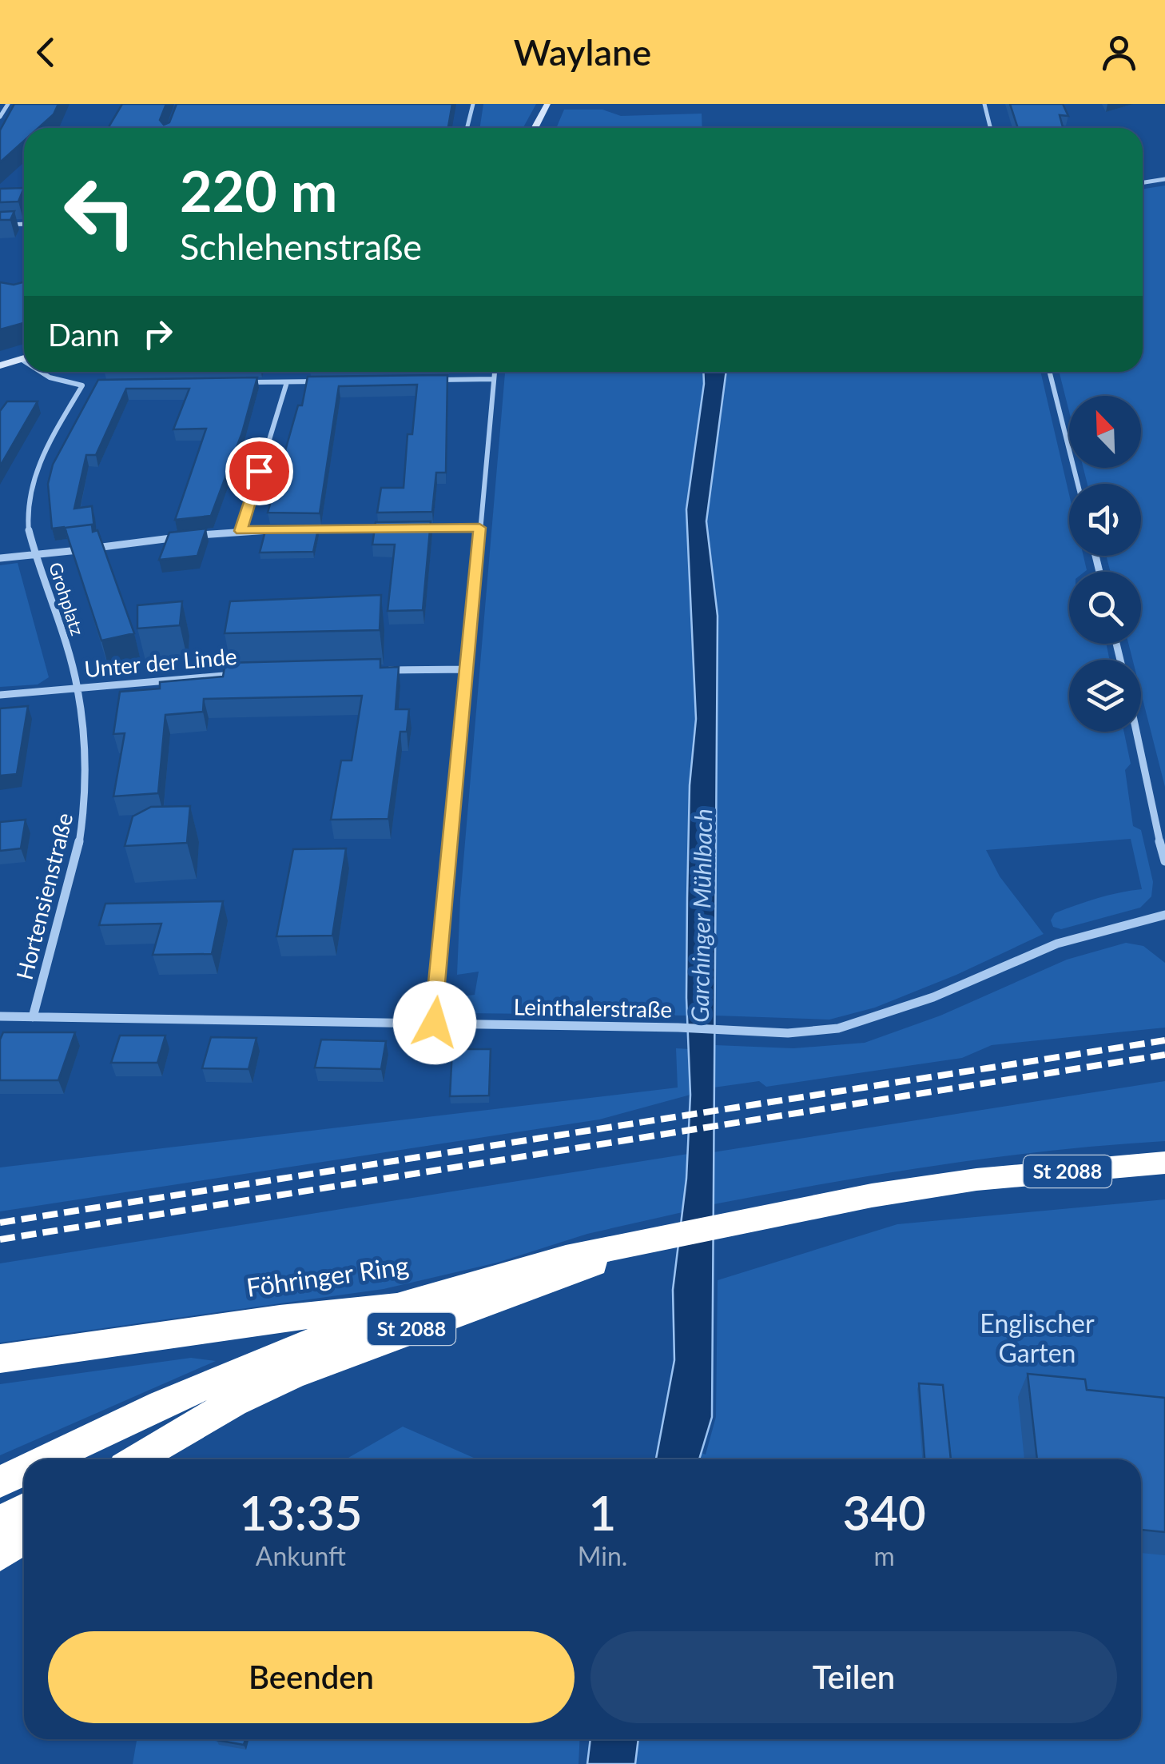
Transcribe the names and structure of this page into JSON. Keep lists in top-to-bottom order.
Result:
{
  "streets": {
    "highway": ["St 2088", "Föhringer Ring"],
    "street": [
      "Grohplatz",
      "Unter der Linde",
      "Hortensienstraße",
      "Leinthalerstraße"
    ]
  },
  "crossings": [
    ["Grohplatz", "Unter der Linde"],
    ["Grohplatz", "Hortensienstraße"],
    ["Unter der Linde", "Hortensienstraße"],
    ["Hortensienstraße", "Leinthalerstraße"]
  ],
  "water": ["Garchinger Mühlbach"],
  "parks": ["Englischer Garten"],
  "north": "top left",
  "page": {
    "header": "Waylane",
    "turn": ["220 m", "Schlehenstraße"],
    "then": "Dann",
    "eta": [
      "13:35",
      "Ankunft",
      "1",
      "Min.",
      "340",
      "m"
    ],
    "buttons": ["Beenden", "Teilen"]
  }
}
